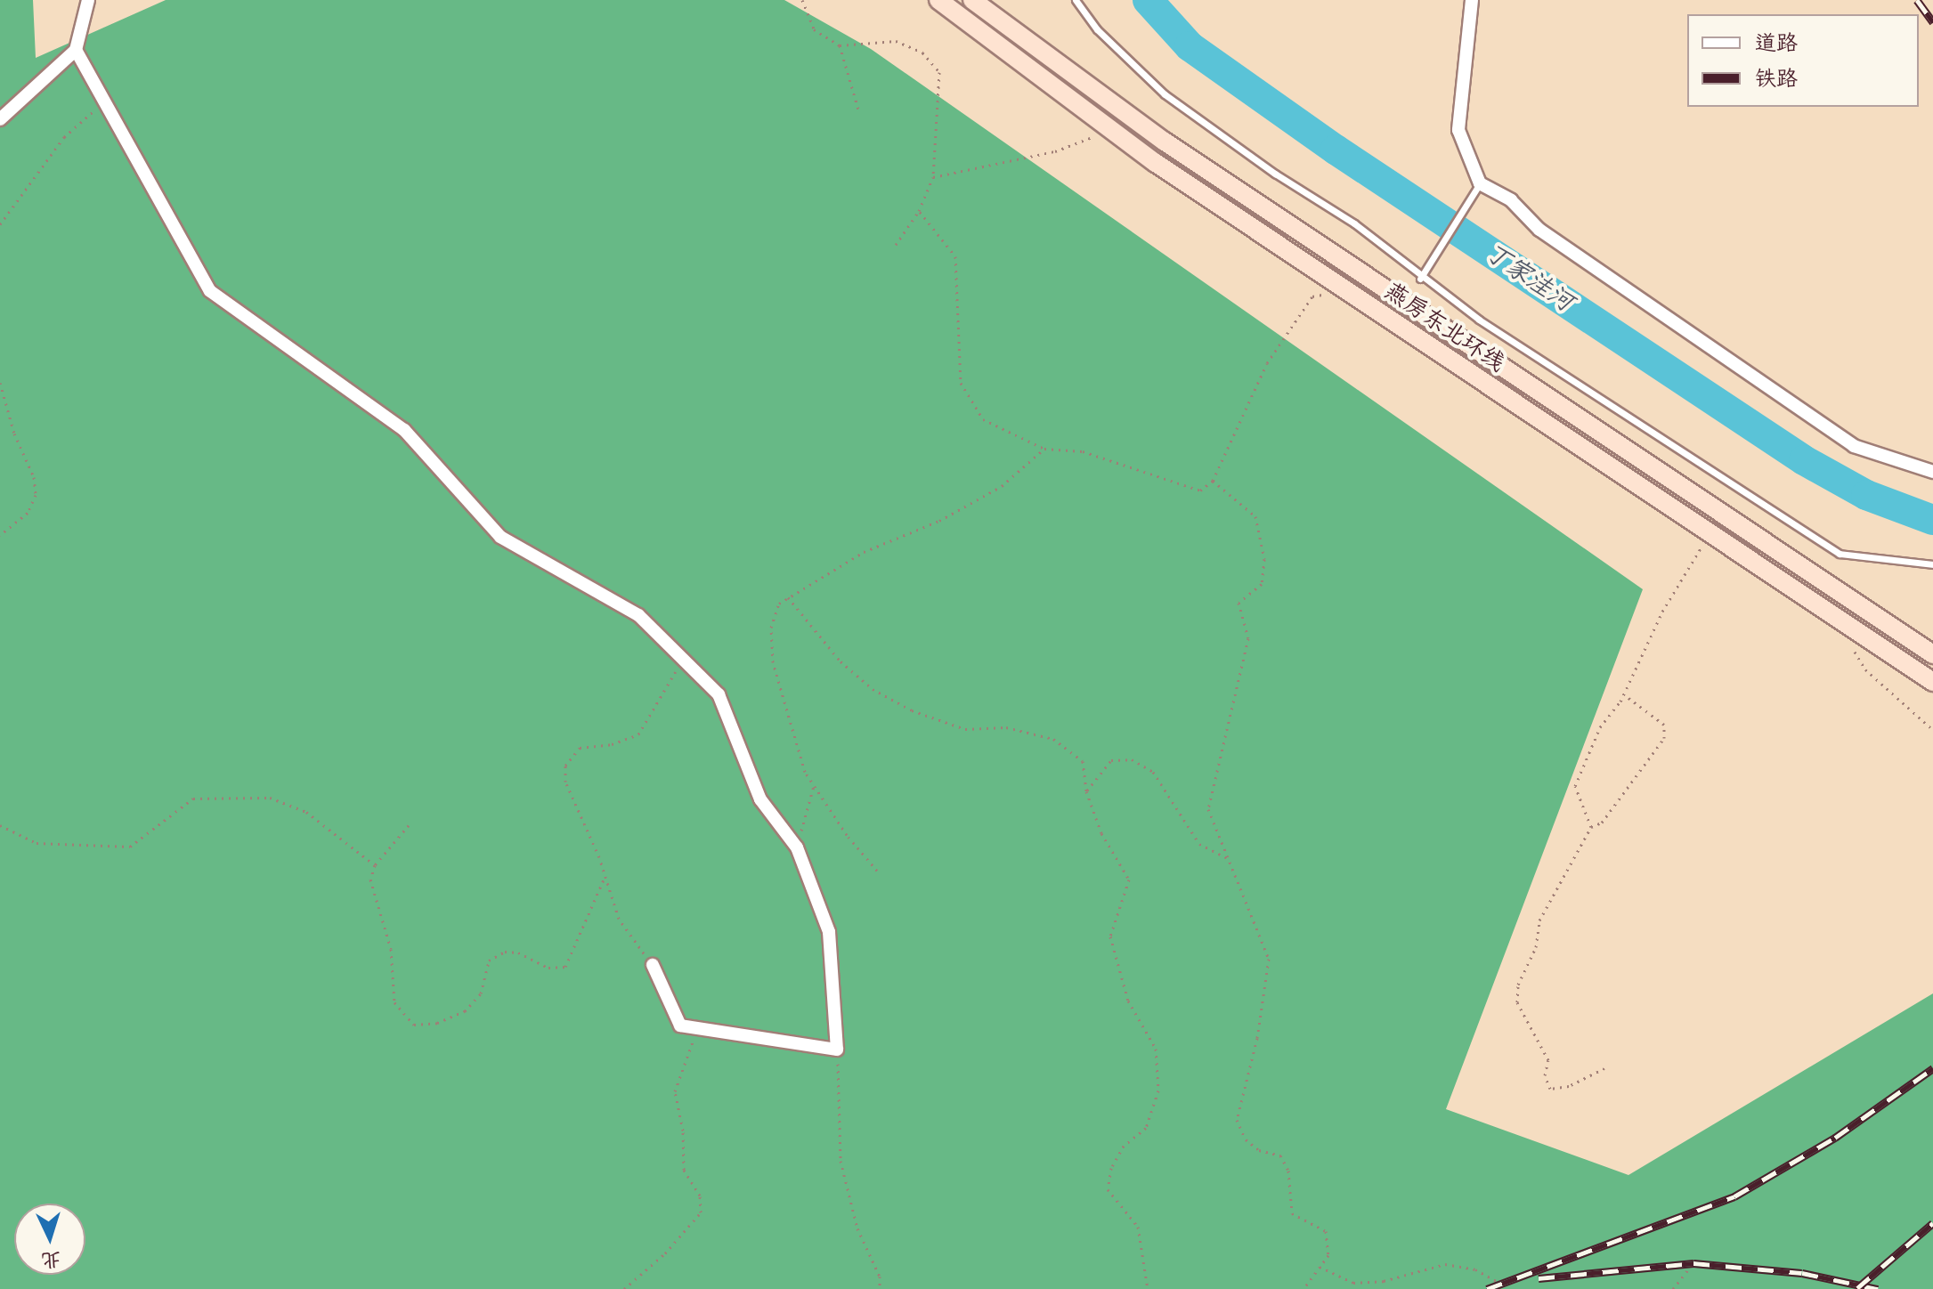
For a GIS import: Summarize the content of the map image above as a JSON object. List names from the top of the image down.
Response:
{
  "streets": {
    "main road": ["燕房东北环线"]
  },
  "water": ["丁家洼河"],
  "legend": ["道路", "铁路"],
  "north": "bottom"
}
